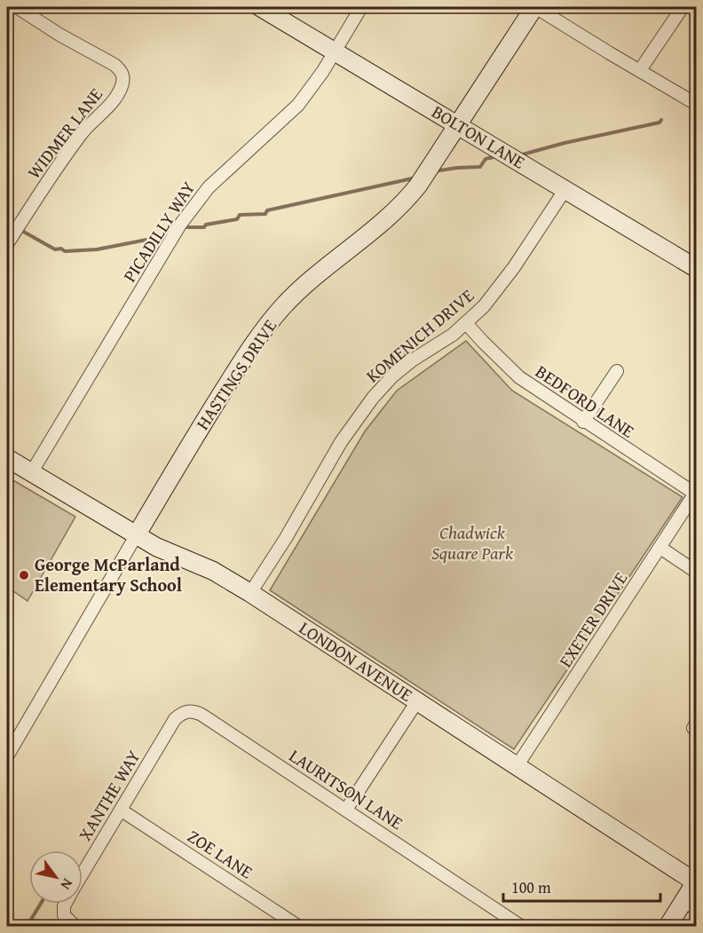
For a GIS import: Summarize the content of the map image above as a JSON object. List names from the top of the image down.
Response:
{
  "streets": {
    "street": [
      "WIDMER LANE",
      "BOLTON LANE",
      "PICADILLY WAY",
      "KOMENICH DRIVE",
      "HASTINGS DRIVE",
      "BEDFORD LANE",
      "EXETER DRIVE",
      "LONDON AVENUE",
      "LAURITSON LANE",
      "XANTHE WAY",
      "ZOE LANE"
    ]
  },
  "crossings": [
    ["BOLTON LANE", "PICADILLY WAY"],
    ["BOLTON LANE", "KOMENICH DRIVE"],
    ["BOLTON LANE", "HASTINGS DRIVE"],
    ["PICADILLY WAY", "LONDON AVENUE"],
    ["KOMENICH DRIVE", "BEDFORD LANE"],
    ["KOMENICH DRIVE", "LONDON AVENUE"],
    ["HASTINGS DRIVE", "LONDON AVENUE"],
    ["BEDFORD LANE", "EXETER DRIVE"],
    ["EXETER DRIVE", "LONDON AVENUE"],
    ["LAURITSON LANE", "XANTHE WAY"],
    ["XANTHE WAY", "ZOE LANE"]
  ],
  "parks": ["Chadwick Square Park"],
  "places": ["George McParland Elementary School"],
  "scale_bar": "100 m",
  "north": "bottom right"
}
